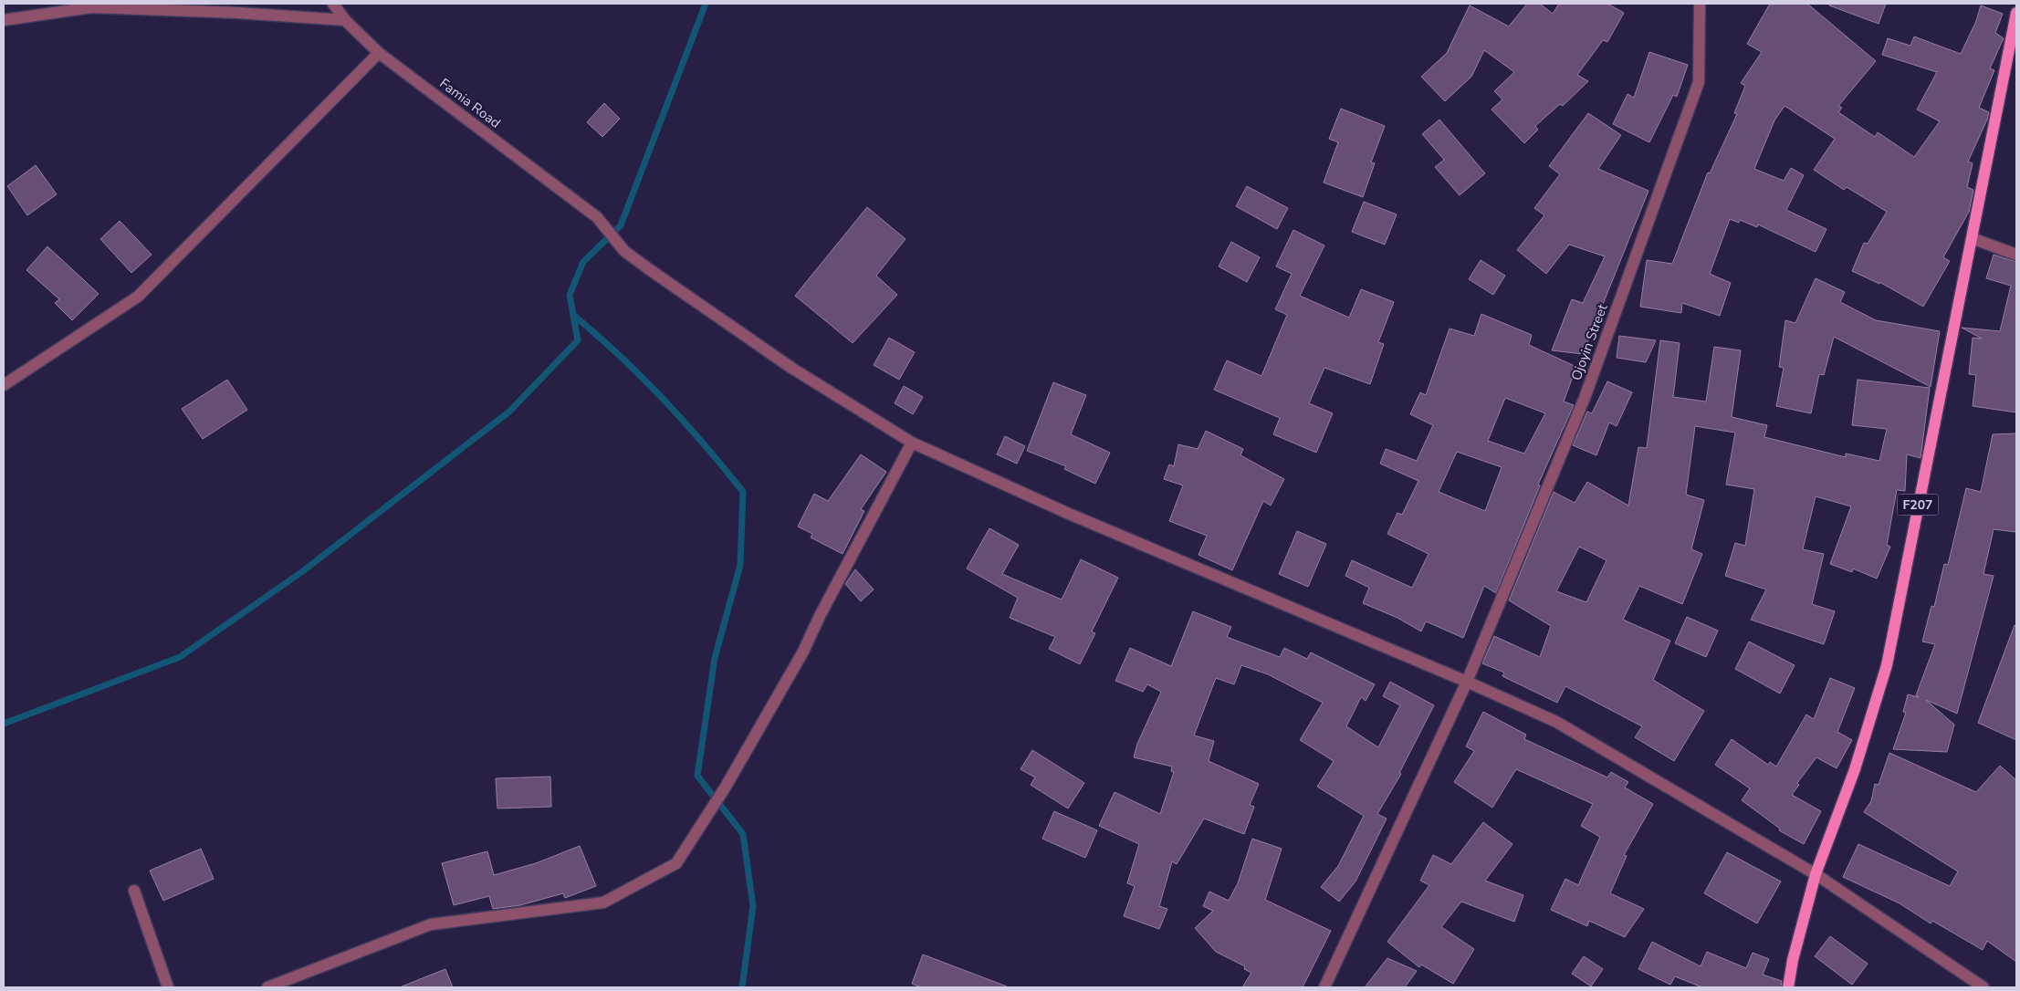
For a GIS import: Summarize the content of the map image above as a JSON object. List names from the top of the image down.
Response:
{
  "streets": {
    "main road": ["F207"],
    "street": ["Famia Road", "Ojoyin Street"]
  },
  "crossings": [
    ["Famia Road", "Ojoyin Street"],
    ["Famia Road", "F207"]
  ]
}
